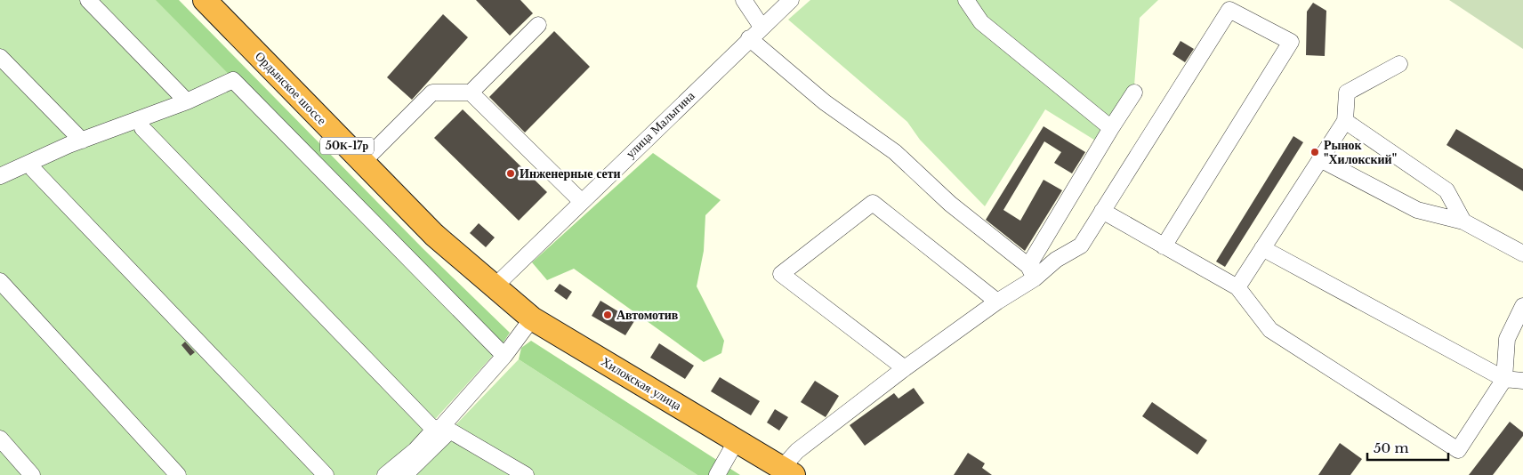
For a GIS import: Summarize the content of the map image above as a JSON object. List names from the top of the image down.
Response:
{
  "streets": {
    "highway": ["Ордынское шоссе", "50К-17р", "Хилокская улица"],
    "street": ["улица Малыгина"]
  },
  "crossings": [
    ["Ордынское шоссе", "улица Малыгина"],
    ["Ордынское шоссе", "Хилокская улица"],
    ["улица Малыгина", "Хилокская улица"]
  ],
  "places": ["Рынок \"Хилокский\"", "Инженерные сети", "Автомотив"],
  "scale_bar": "50 m"
}
